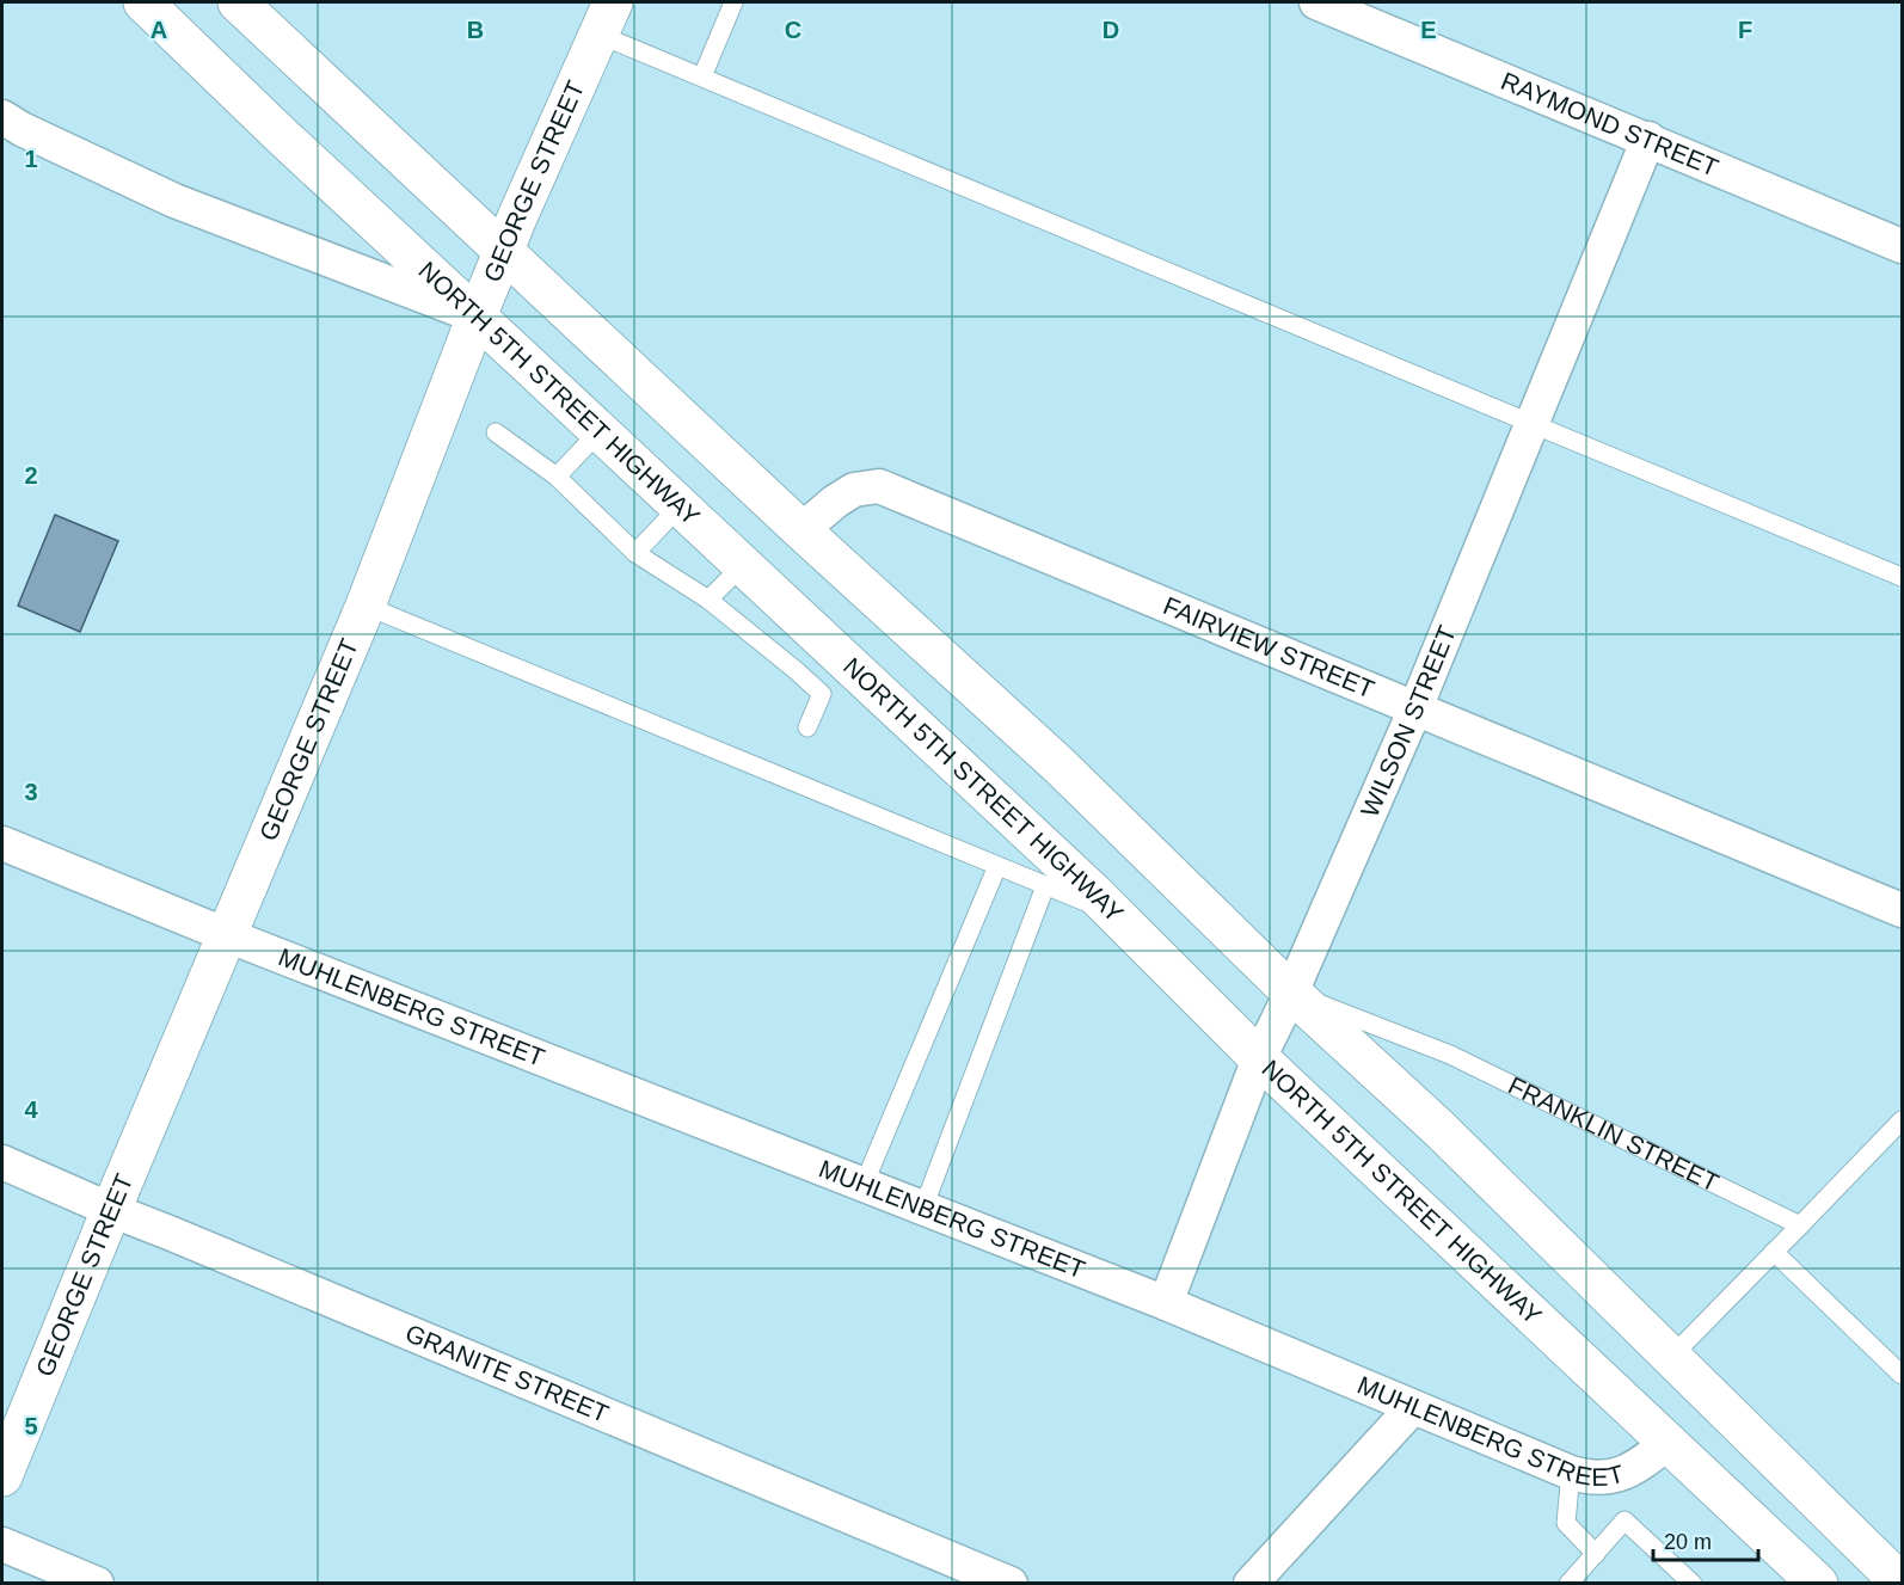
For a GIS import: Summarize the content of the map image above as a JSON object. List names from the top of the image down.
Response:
{
  "streets": {
    "main road": ["GEORGE STREET", "NORTH 5TH STREET HIGHWAY"],
    "street": [
      "RAYMOND STREET",
      "FAIRVIEW STREET",
      "WILSON STREET",
      "MUHLENBERG STREET",
      "GRANITE STREET"
    ],
    "lane": ["FRANKLIN STREET"]
  },
  "crossings": [
    ["RAYMOND STREET", "WILSON STREET"],
    ["GEORGE STREET", "NORTH 5TH STREET HIGHWAY"],
    ["GEORGE STREET", "MUHLENBERG STREET"],
    ["GEORGE STREET", "GRANITE STREET"],
    ["NORTH 5TH STREET HIGHWAY", "WILSON STREET"],
    ["NORTH 5TH STREET HIGHWAY", "MUHLENBERG STREET"],
    ["FAIRVIEW STREET", "WILSON STREET"],
    ["WILSON STREET", "MUHLENBERG STREET"],
    ["WILSON STREET", "FRANKLIN STREET"]
  ],
  "scale_bar": "20 m",
  "grid": {
    "columns": [
      "A",
      "B",
      "C",
      "D",
      "E",
      "F"
    ],
    "rows": [
      "1",
      "2",
      "3",
      "4",
      "5"
    ]
  }
}
